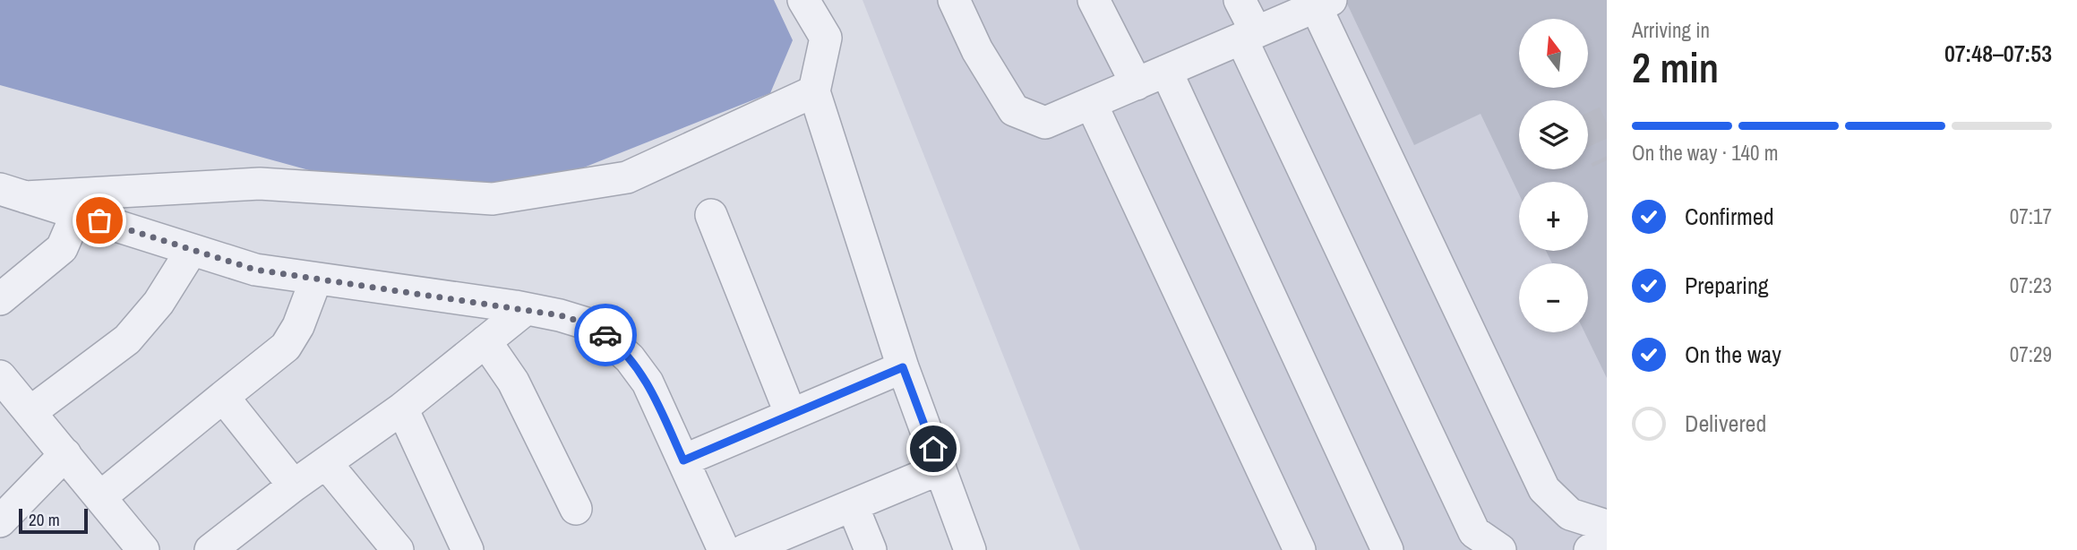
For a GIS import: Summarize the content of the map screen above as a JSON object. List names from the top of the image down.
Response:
{
  "scale_bar": "20 m",
  "north": "top",
  "page": {
    "heading": ["2 min", "Arriving in", "07:48–07:53"],
    "map_buttons": ["+", "−"],
    "bar": "On the way · 140 m",
    "list": [
      ["Confirmed", "07:17"],
      ["Preparing", "07:23"],
      ["On the way", "07:29"],
      "Delivered"
    ],
    "scale": "20 m"
  }
}
